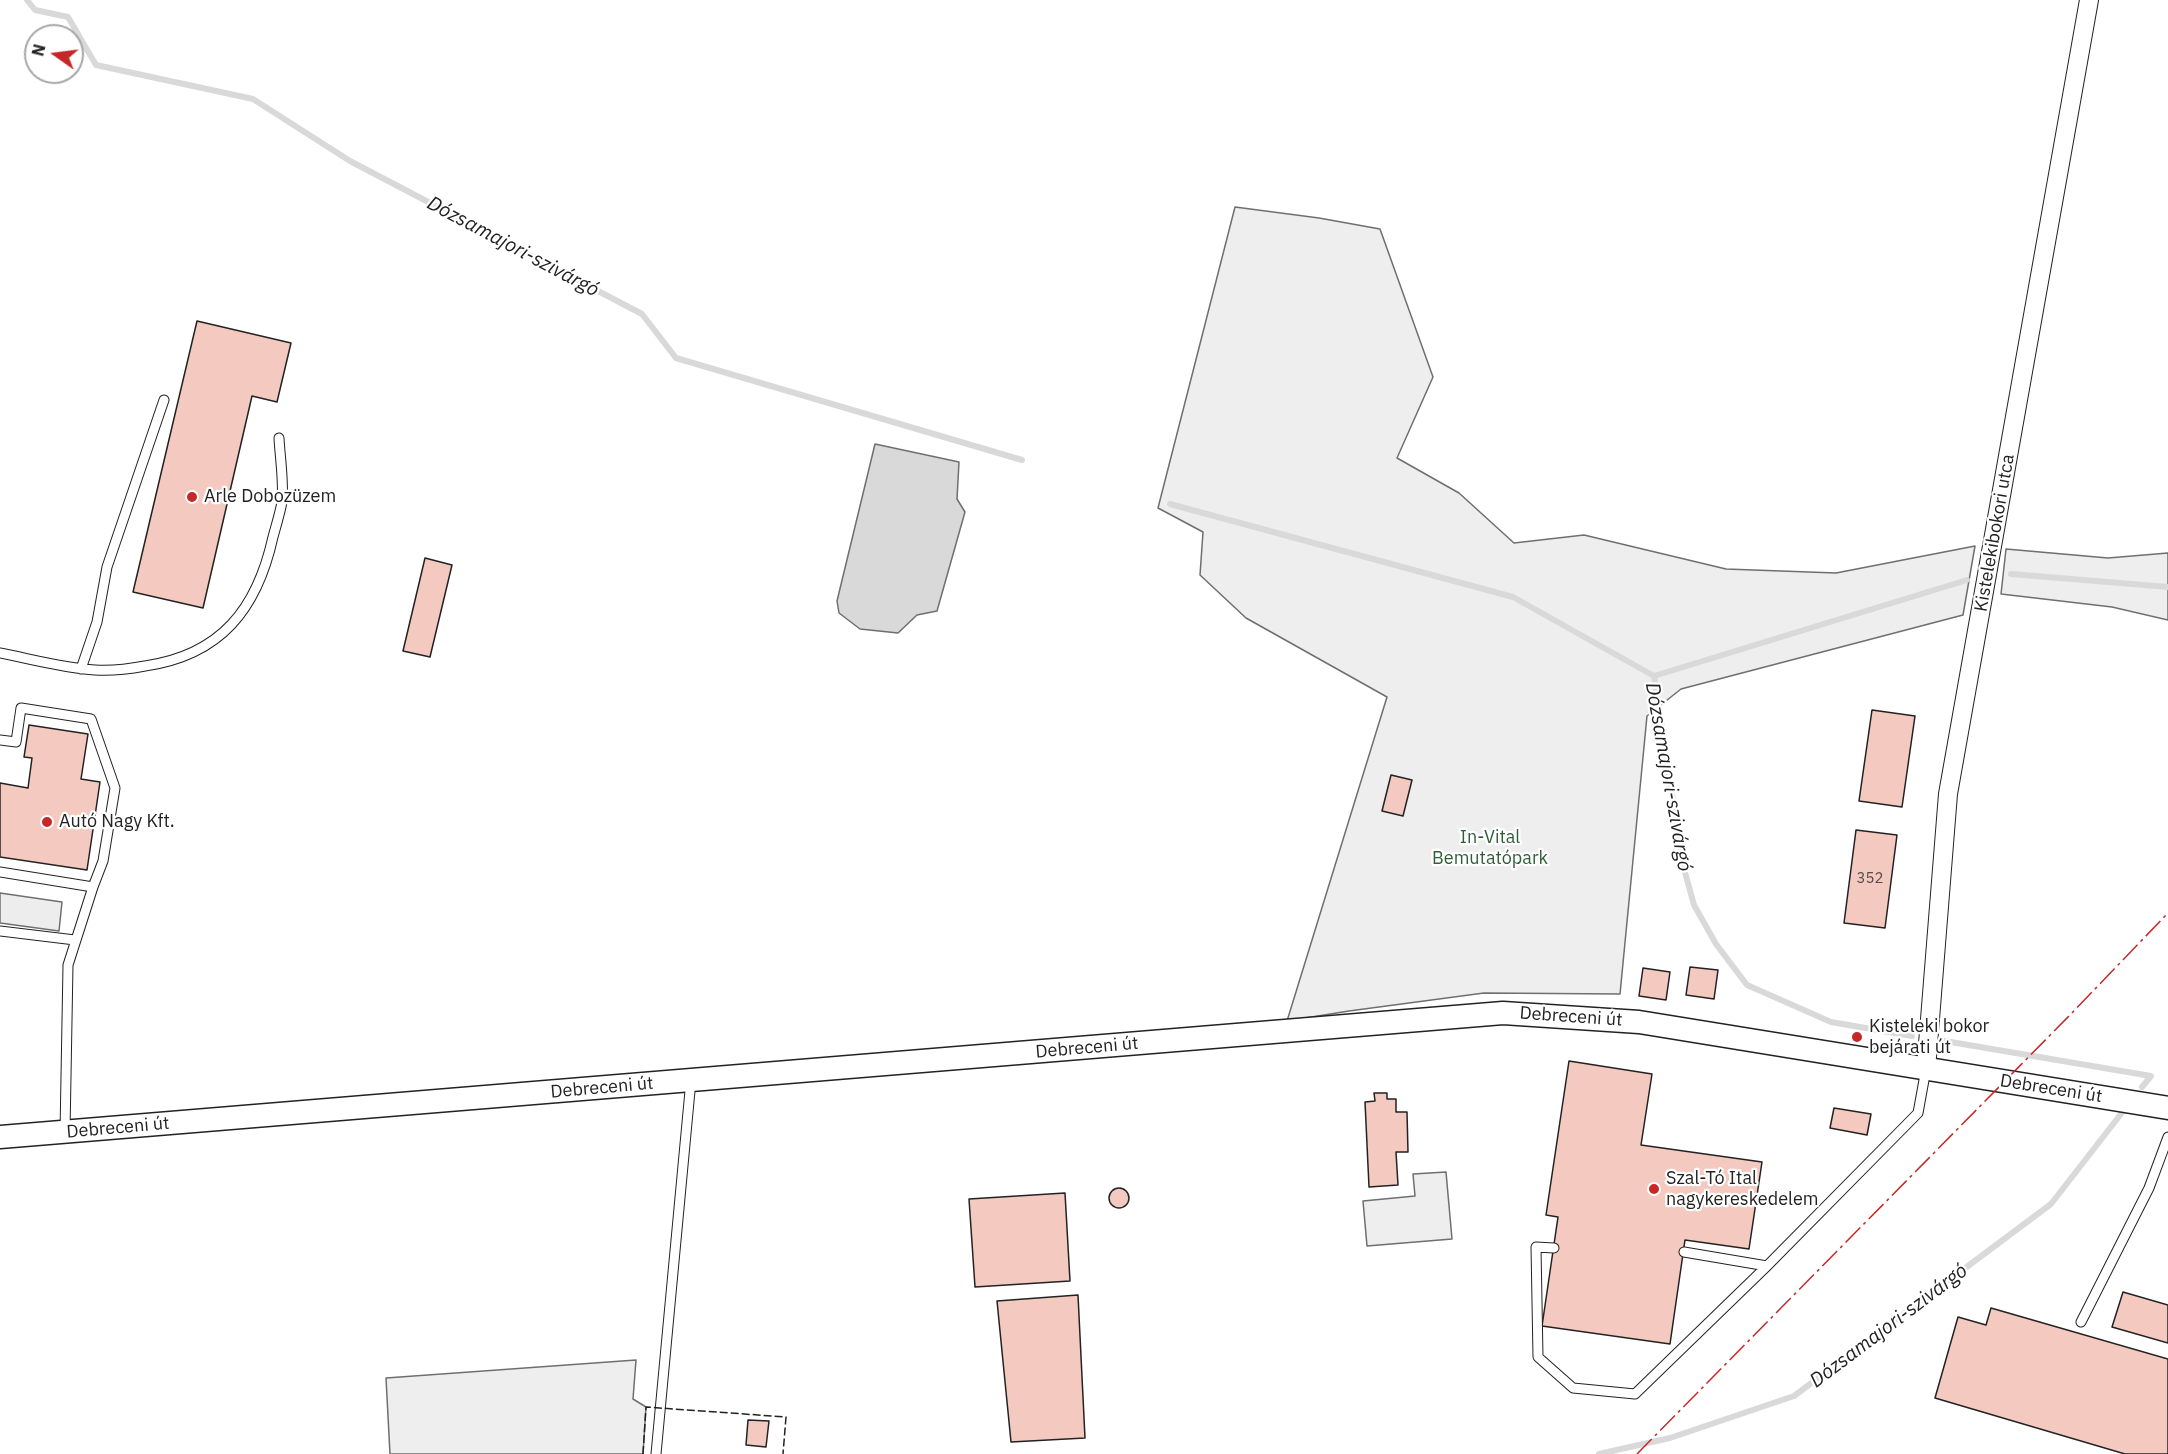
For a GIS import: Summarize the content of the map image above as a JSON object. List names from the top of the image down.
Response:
{
  "streets": {
    "street": ["Kistelekibokori utca", "Debreceni út"]
  },
  "crossings": [
    ["Kistelekibokori utca", "Debreceni út"]
  ],
  "water": ["Dózsamajori-szivárgó"],
  "parks": ["In-Vital Bemutatópark"],
  "places": [
    "Arle Dobozüzem",
    "Autó Nagy Kft.",
    "Kisteleki bokor bejárati út",
    "Szal-Tó Ital nagykereskedelem"
  ],
  "house_numbers": ["352"],
  "north": "left"
}
